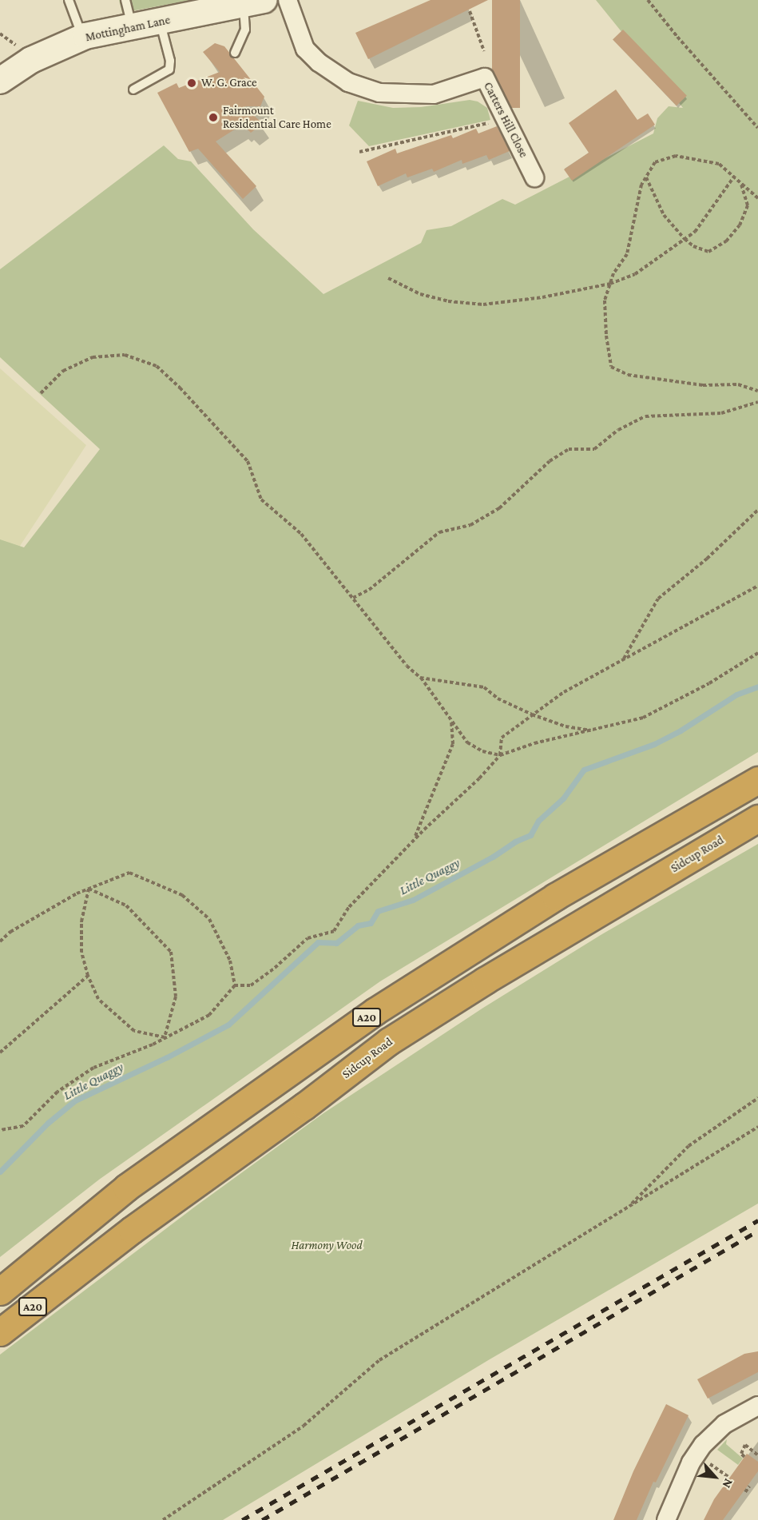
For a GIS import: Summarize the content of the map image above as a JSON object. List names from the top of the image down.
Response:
{
  "streets": {
    "highway": ["Sidcup Road", "A20"],
    "street": ["Mottingham Lane", "Carters Hill Close"]
  },
  "water": ["Little Quaggy"],
  "parks": ["Harmony Wood"],
  "places": ["W. G. Grace", "Fairmount Residential Care Home"],
  "north": "bottom right"
}
